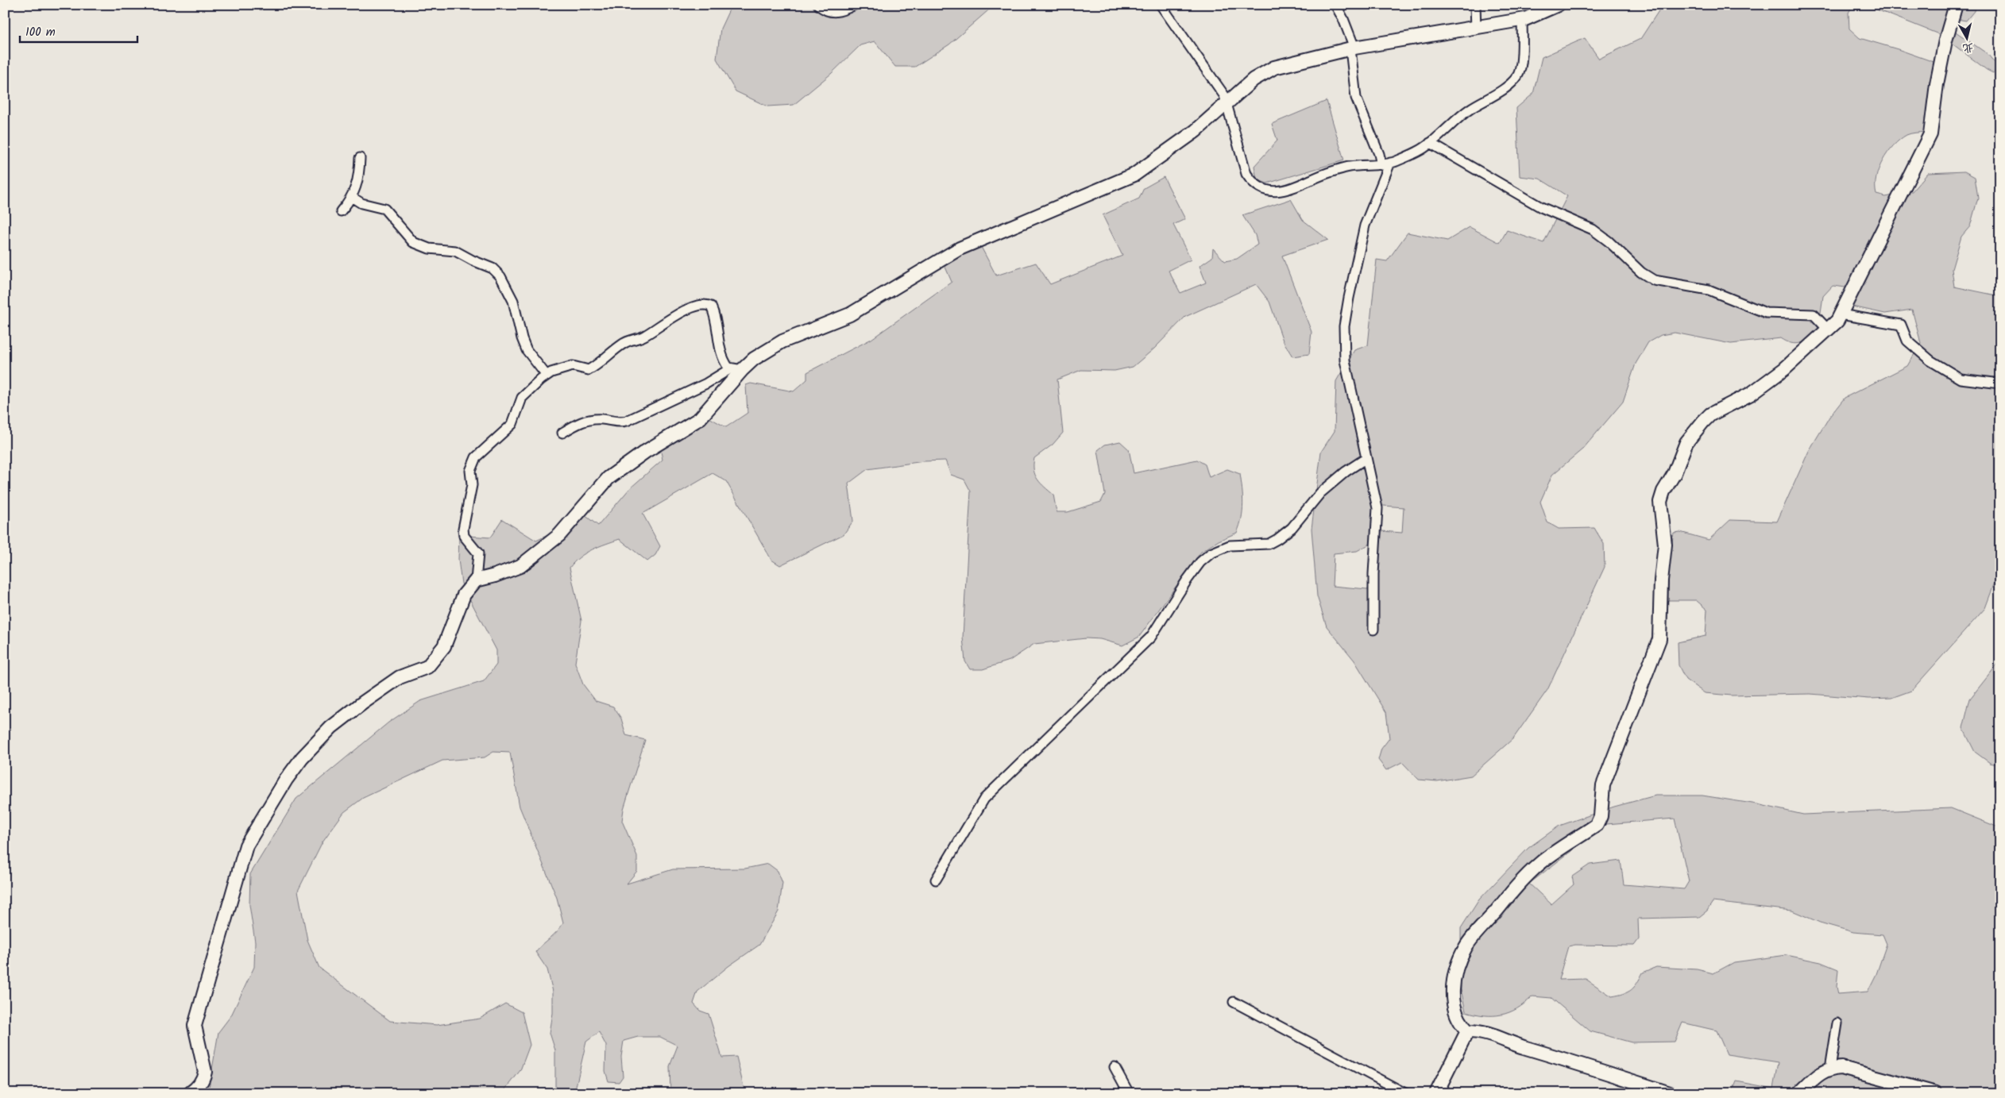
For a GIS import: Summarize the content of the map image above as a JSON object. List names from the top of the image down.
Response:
{
  "scale_bar": "100 m",
  "north": "bottom"
}
